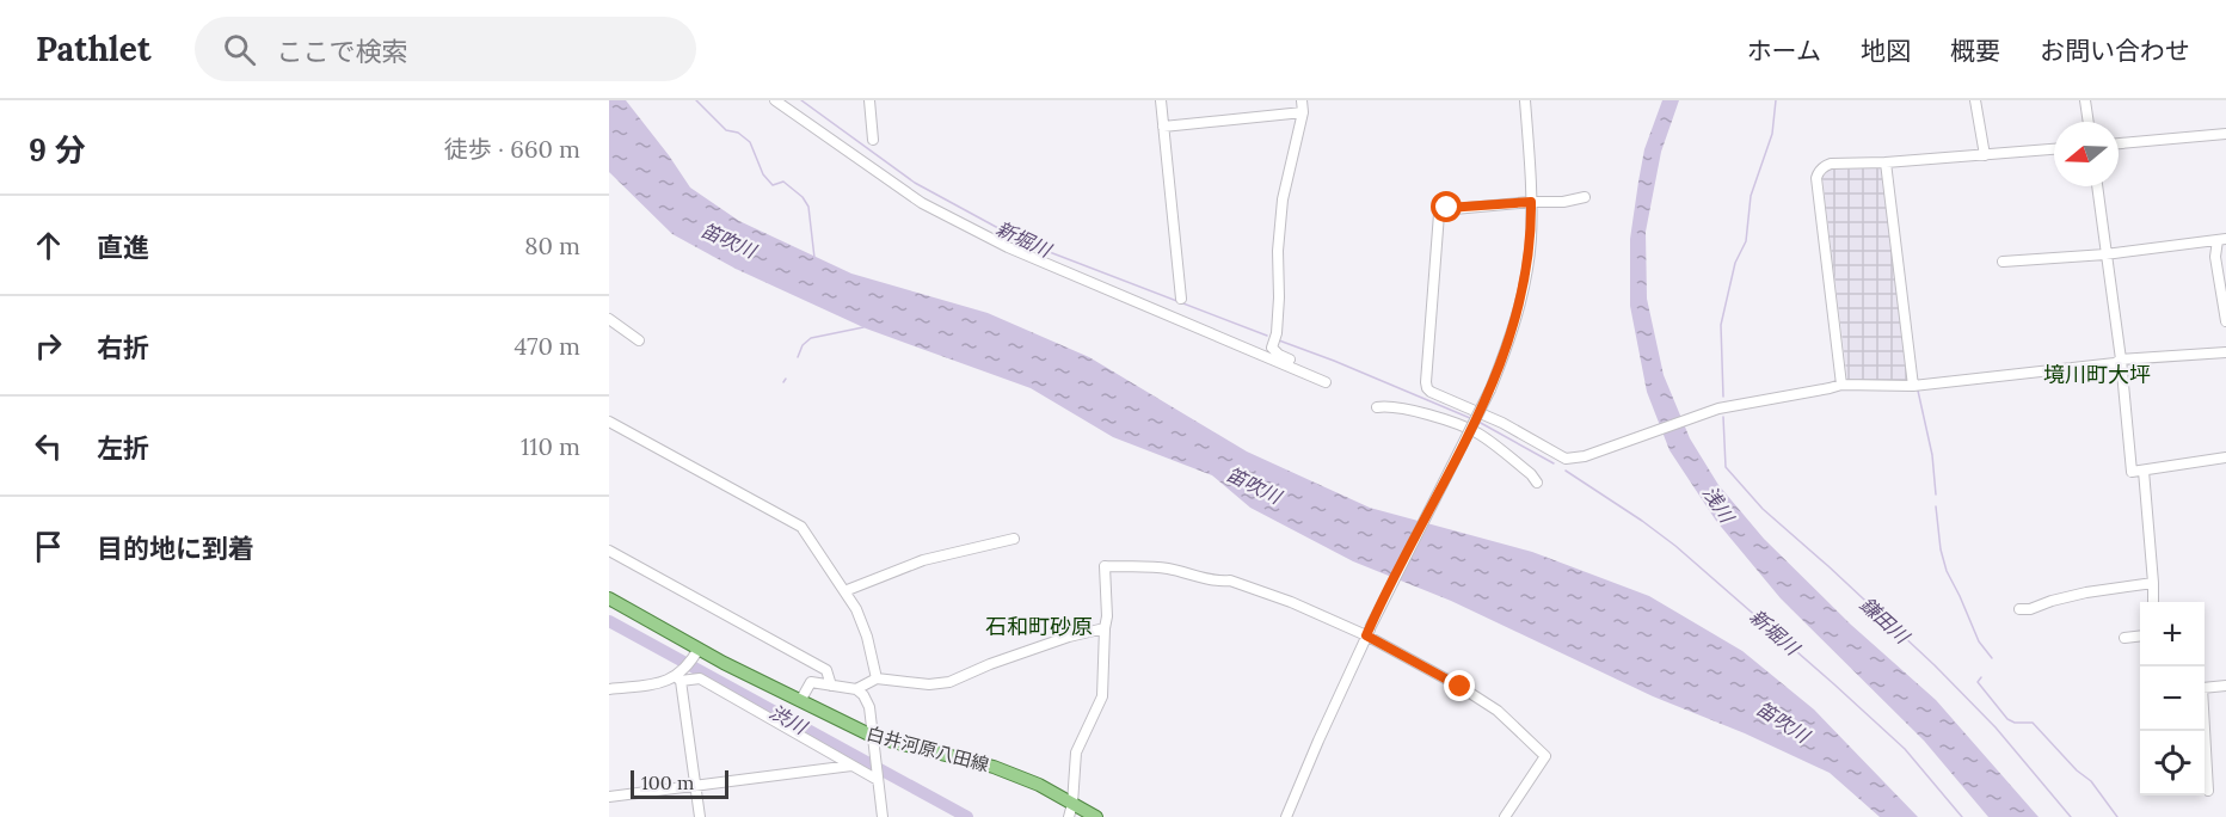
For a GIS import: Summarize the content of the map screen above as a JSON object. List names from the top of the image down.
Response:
{
  "streets": {
    "main road": ["白井河原八田線"]
  },
  "districts": ["境川町大坪", "石和町砂原"],
  "water": [
    "新堀川",
    "笛吹川",
    "浅川",
    "鎌田川",
    "渋川"
  ],
  "scale_bar": "100 m",
  "north": "left",
  "page": {
    "header": "Pathlet",
    "search": "ここで検索",
    "nav": [
      "ホーム",
      "地図",
      "概要",
      "お問い合わせ"
    ],
    "heading": ["9 分", "徒歩 · 660 m"],
    "list": [
      ["直進", "80 m"],
      ["右折", "470 m"],
      ["左折", "110 m"],
      "目的地に到着"
    ],
    "map_buttons": ["+", "−"],
    "scale": "100 m"
  }
}
